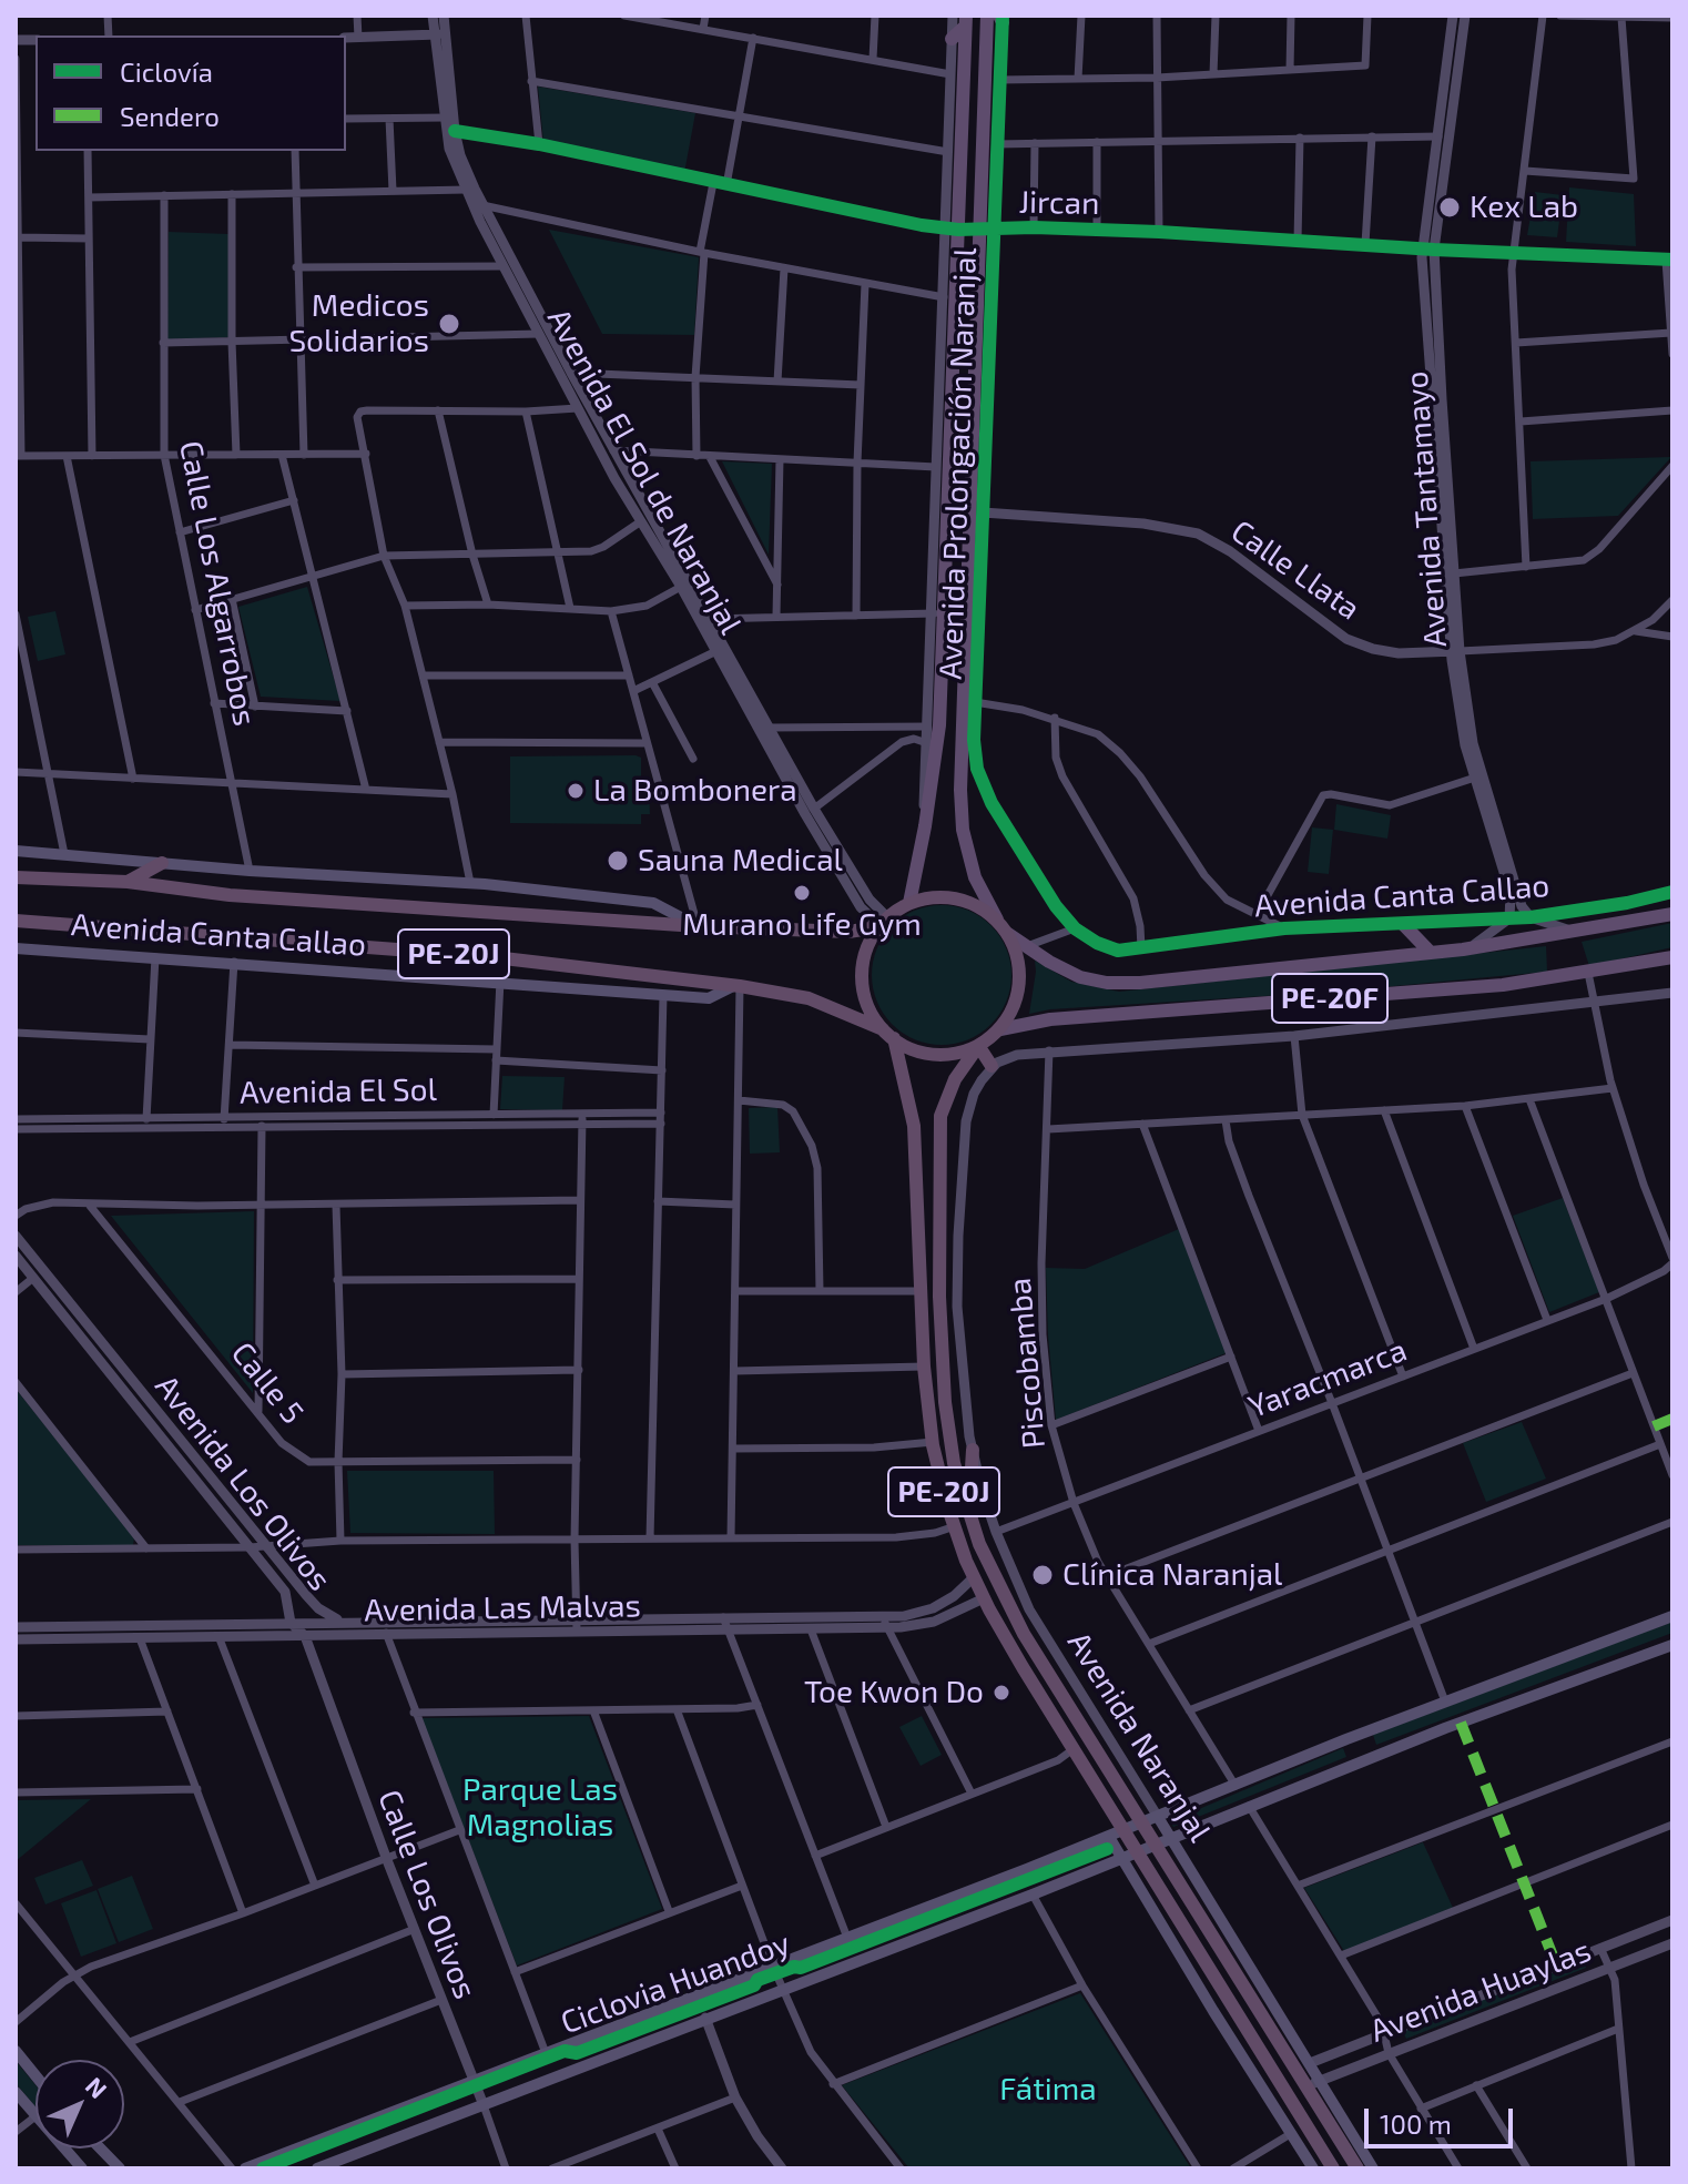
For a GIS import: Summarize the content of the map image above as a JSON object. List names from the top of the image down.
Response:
{
  "streets": {
    "highway": [
      "Avenida Canta Callao",
      "PE-20J",
      "PE-20F",
      "Avenida Naranjal"
    ],
    "main road": ["Avenida Prolongación Naranjal"],
    "street": [
      "Jircan",
      "Avenida El Sol de Naranjal",
      "Avenida Tantamayo",
      "Calle Llata",
      "Calle Los Algarrobos",
      "Avenida El Sol",
      "Piscobamba",
      "Yaracmarca",
      "Calle 5",
      "Avenida Los Olivos",
      "Avenida Las Malvas",
      "Calle Los Olivos",
      "Avenida Huaylas"
    ],
    "cycle path": ["Ciclovia Huandoy"]
  },
  "crossings": [
    ["Jircan", "Avenida Prolongación Naranjal"],
    ["Jircan", "Avenida El Sol de Naranjal"],
    ["Jircan", "Avenida Tantamayo"],
    ["Avenida Prolongación Naranjal", "Avenida El Sol de Naranjal"],
    ["Avenida Prolongación Naranjal", "Calle Llata"],
    ["Avenida Prolongación Naranjal", "Avenida Canta Callao"],
    ["Avenida Prolongación Naranjal", "PE-20F"],
    ["Avenida Prolongación Naranjal", "Avenida Naranjal"],
    ["Avenida El Sol de Naranjal", "Avenida Canta Callao"],
    ["Avenida El Sol de Naranjal", "PE-20F"],
    ["Avenida El Sol de Naranjal", "Avenida Naranjal"],
    ["Avenida Tantamayo", "Calle Llata"],
    ["Avenida Tantamayo", "Avenida Canta Callao"],
    ["Calle Los Algarrobos", "Avenida Canta Callao"],
    ["Avenida Canta Callao", "PE-20F"],
    ["Avenida Canta Callao", "Avenida Naranjal"],
    ["PE-20F", "Avenida Naranjal"],
    ["Piscobamba", "Yaracmarca"],
    ["Yaracmarca", "Avenida Naranjal"],
    ["Avenida Los Olivos", "Avenida Las Malvas"],
    ["Avenida Los Olivos", "Calle Los Olivos"],
    ["Avenida Las Malvas", "Avenida Naranjal"],
    ["Avenida Las Malvas", "Calle Los Olivos"],
    ["Avenida Naranjal", "Avenida Huaylas"]
  ],
  "parks": ["Parque Las Magnolias", "Fátima"],
  "places": [
    "Kex Lab",
    "Medicos Solidarios",
    "La Bombonera",
    "Sauna Medical",
    "Murano Life Gym",
    "Clínica Naranjal",
    "Toe Kwon Do"
  ],
  "legend": ["Ciclovía", "Sendero"],
  "scale_bar": "100 m",
  "north": "top right"
}
